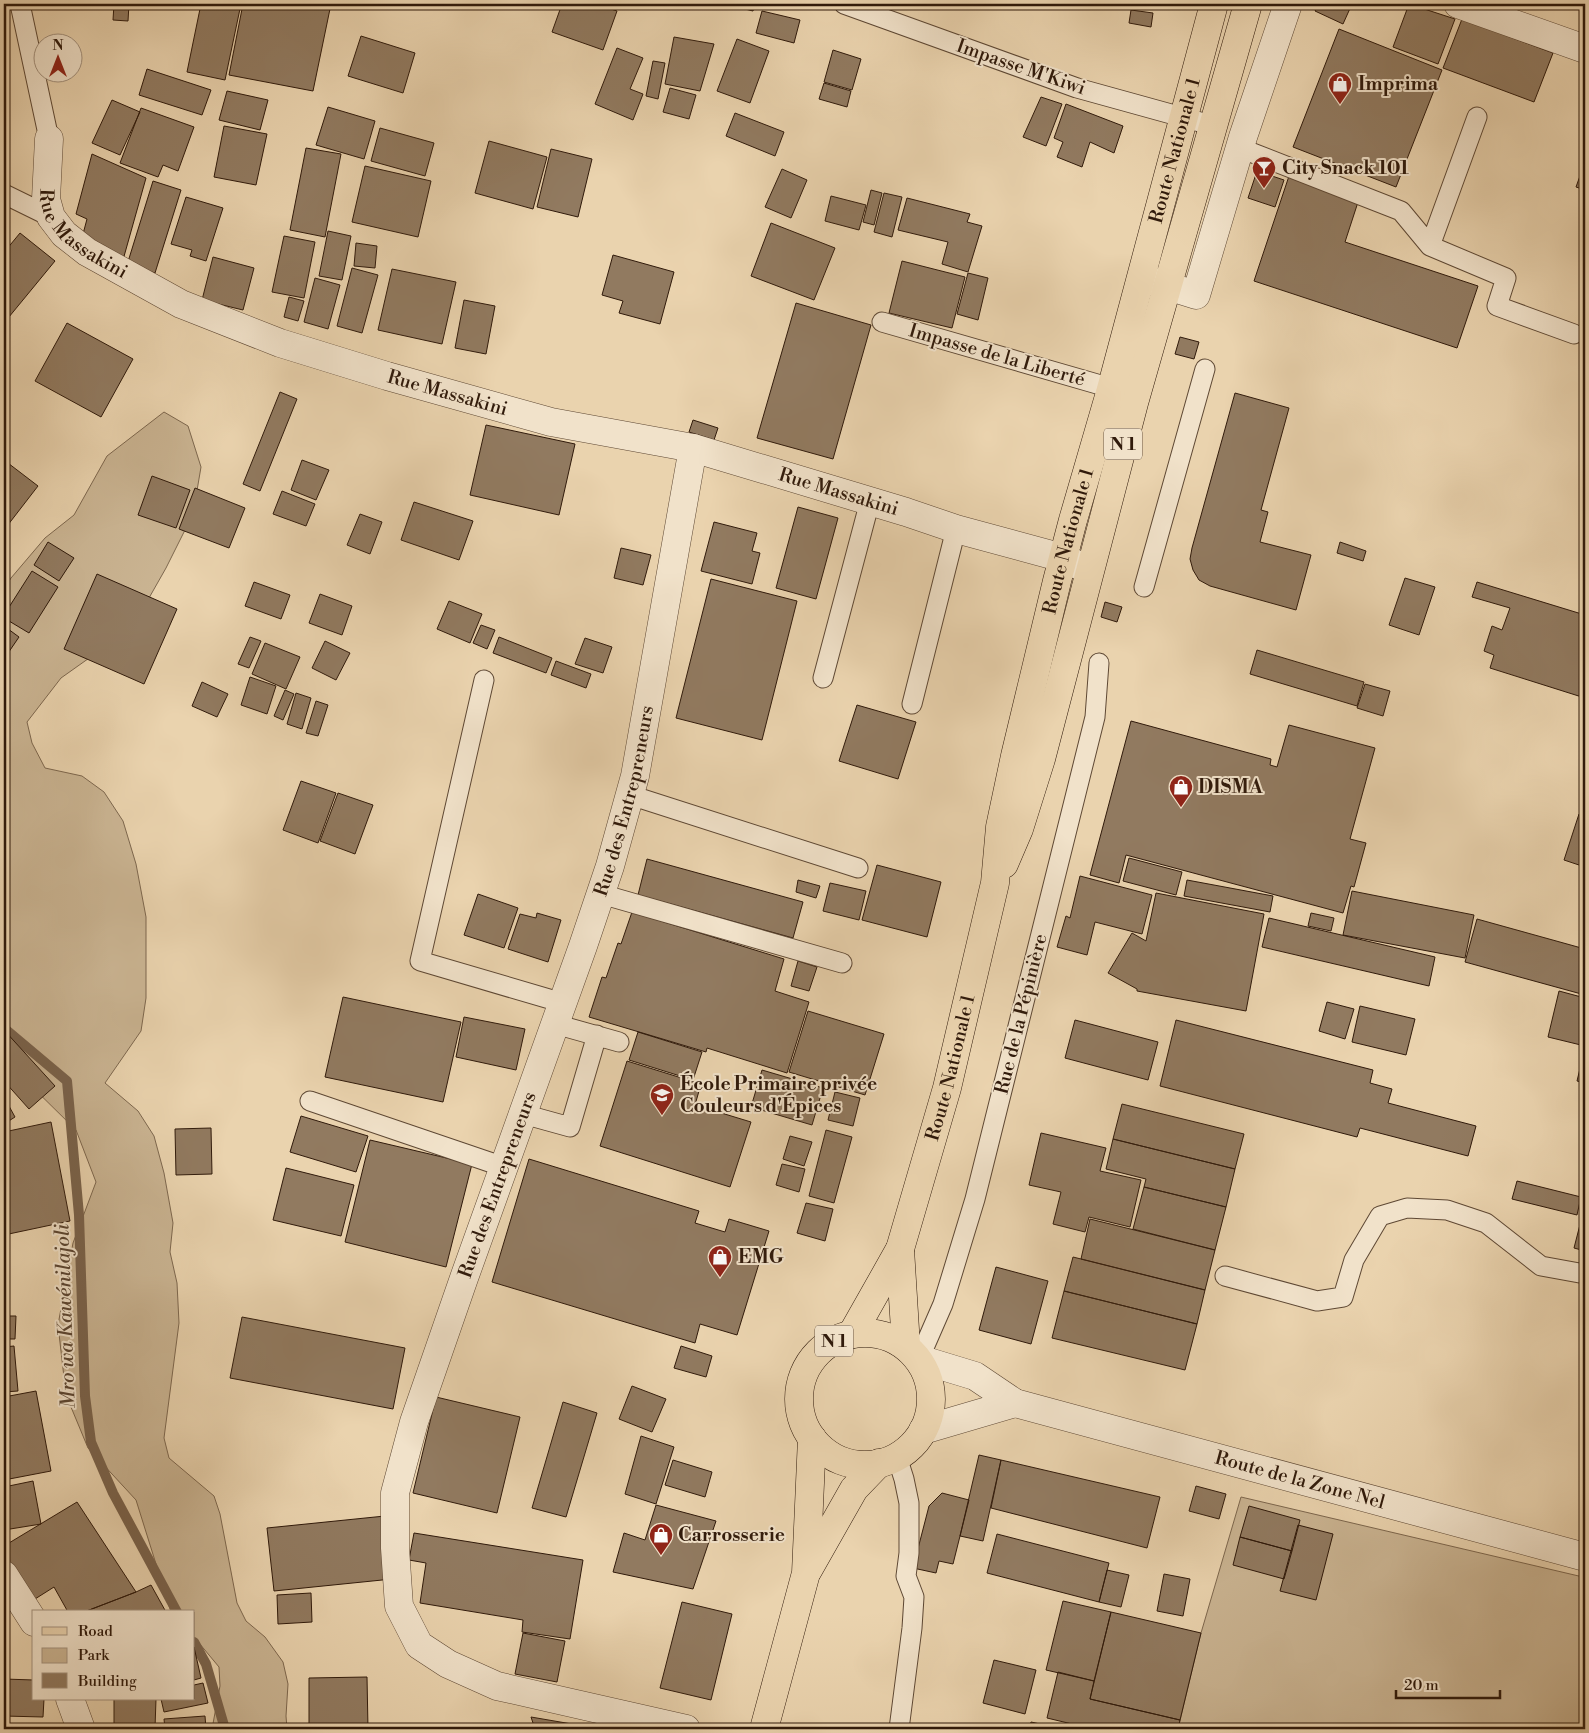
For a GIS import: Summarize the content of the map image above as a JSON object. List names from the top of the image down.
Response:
{
  "streets": {
    "main road": ["Route Nationale 1", "N 1"],
    "street": ["Rue Massakini", "Rue des Entrepreneurs", "Route de la Zone Nel"],
    "lane": ["Impasse M'Kiwi", "Impasse de la Liberté", "Rue de la Pépinière"]
  },
  "crossings": [
    ["Impasse M'Kiwi", "Route Nationale 1"],
    ["Route Nationale 1", "Rue Massakini"],
    ["Route Nationale 1", "Impasse de la Liberté"],
    ["Route Nationale 1", "Rue de la Pépinière"],
    ["Route Nationale 1", "Route de la Zone Nel"],
    ["Rue Massakini", "Rue des Entrepreneurs"],
    ["Rue de la Pépinière", "Route de la Zone Nel"]
  ],
  "water": ["Mro wa Kawénilajoli"],
  "places": {
    "shop": [
      "Imprima",
      "DISMA",
      "EMG",
      "Carrosserie"
    ],
    "bar": ["City Snack 101"],
    "school or university": ["École Primaire privée Couleurs d'Épices"]
  },
  "legend": ["Road", "Park", "Building"],
  "scale_bar": "20 m",
  "north": "top"
}
